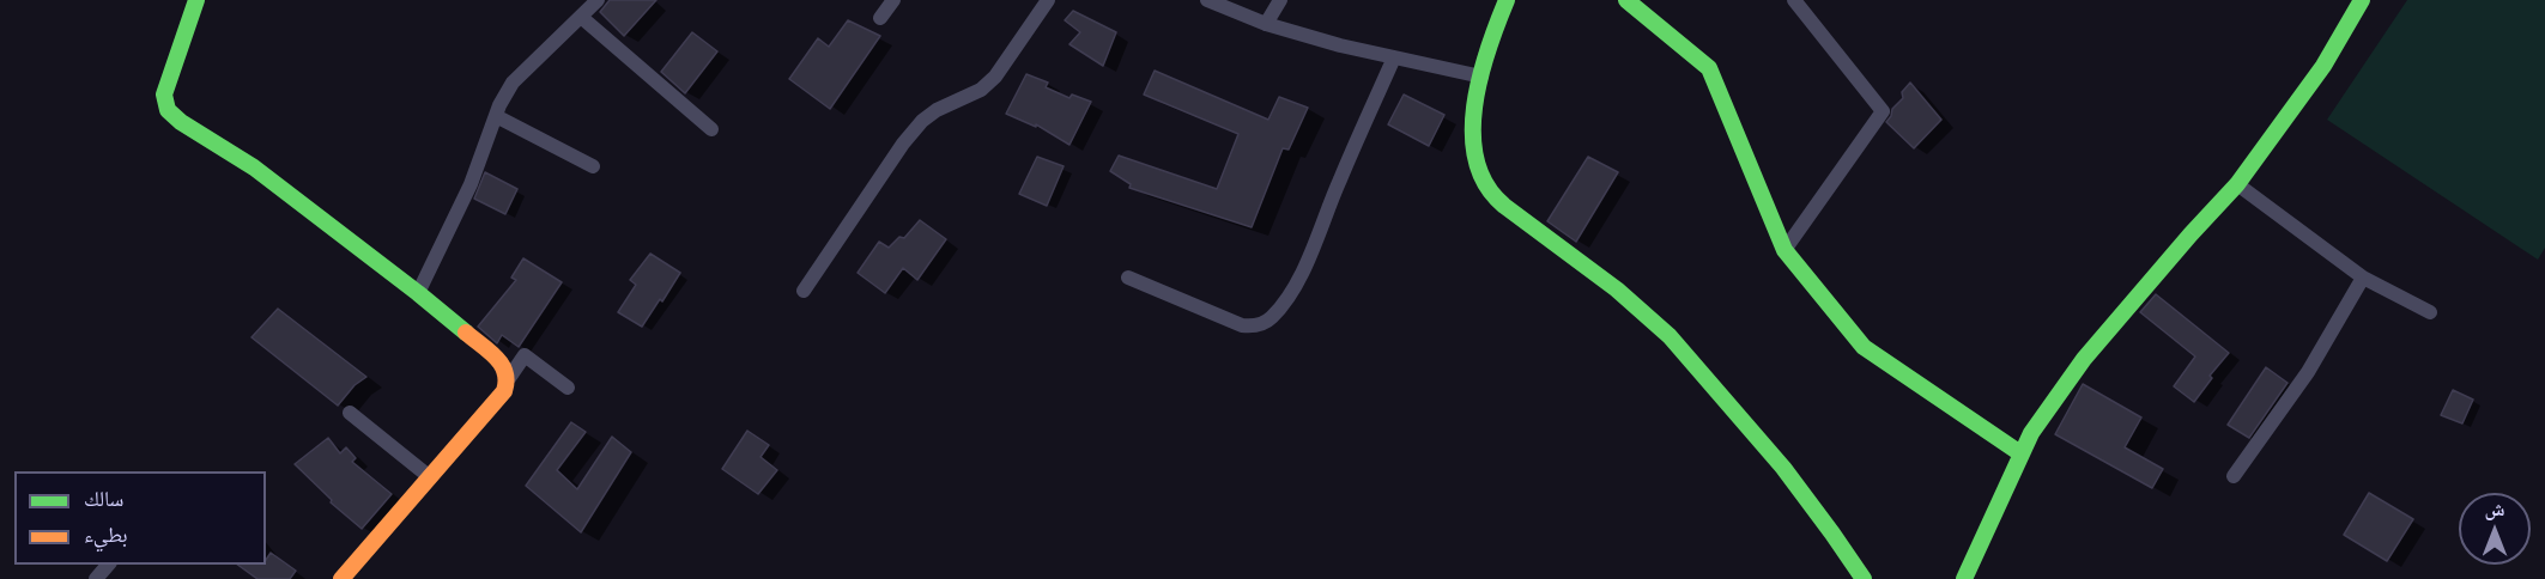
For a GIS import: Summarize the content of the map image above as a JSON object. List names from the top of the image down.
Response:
{
  "legend": ["سالك", "بطيء"],
  "north": "top"
}
